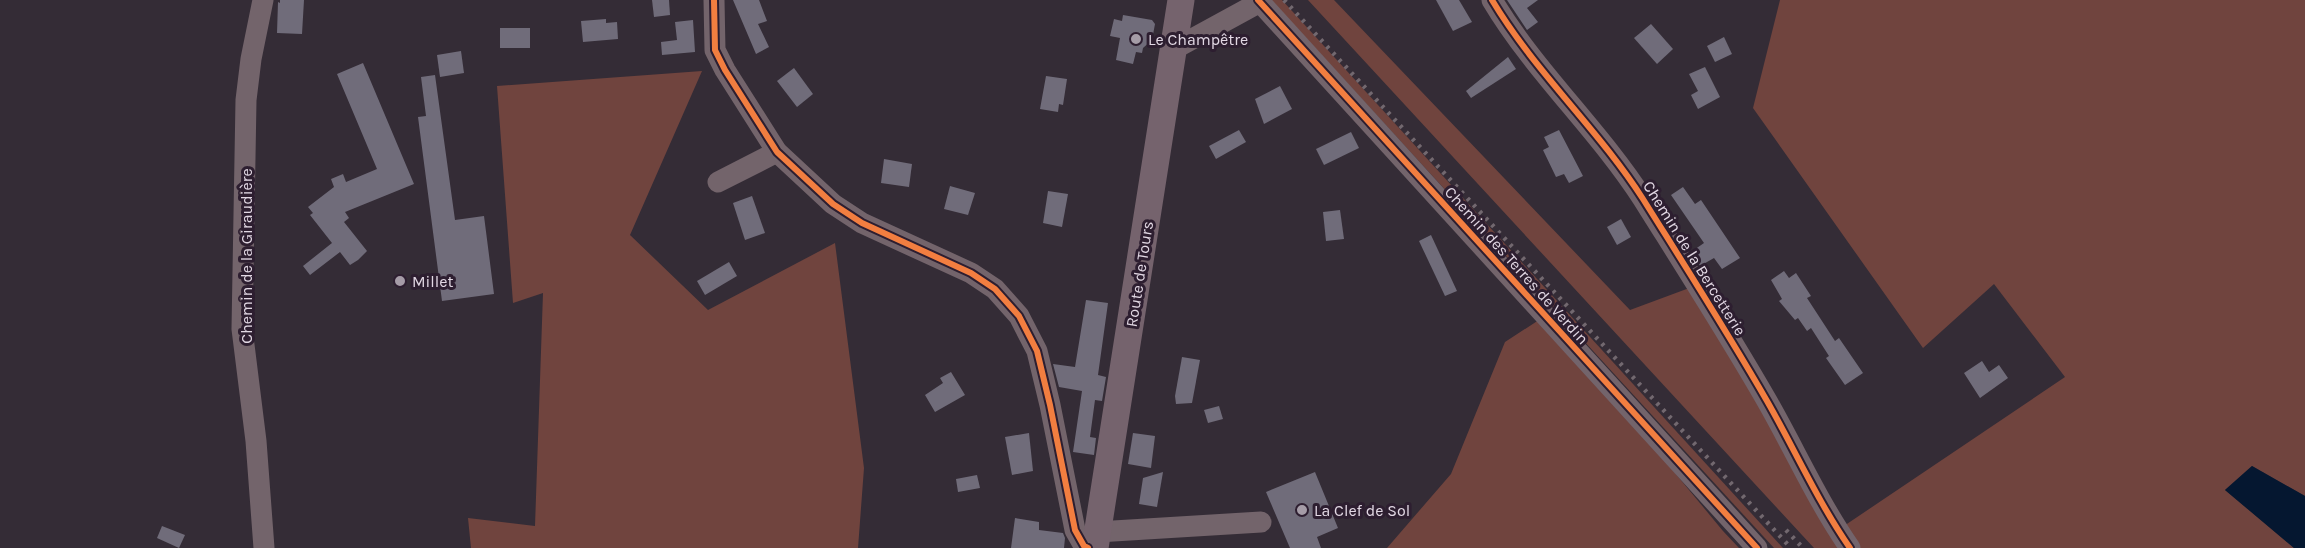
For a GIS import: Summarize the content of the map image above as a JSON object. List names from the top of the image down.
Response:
{
  "streets": {
    "main road": ["Route de Tours"],
    "street": ["Chemin de la Giraudière", "Chemin de la Bercetterie", "Chemin des Terres de Verdin"]
  },
  "places": ["Le Champêtre", "Millet", "La Clef de Sol"]
}
